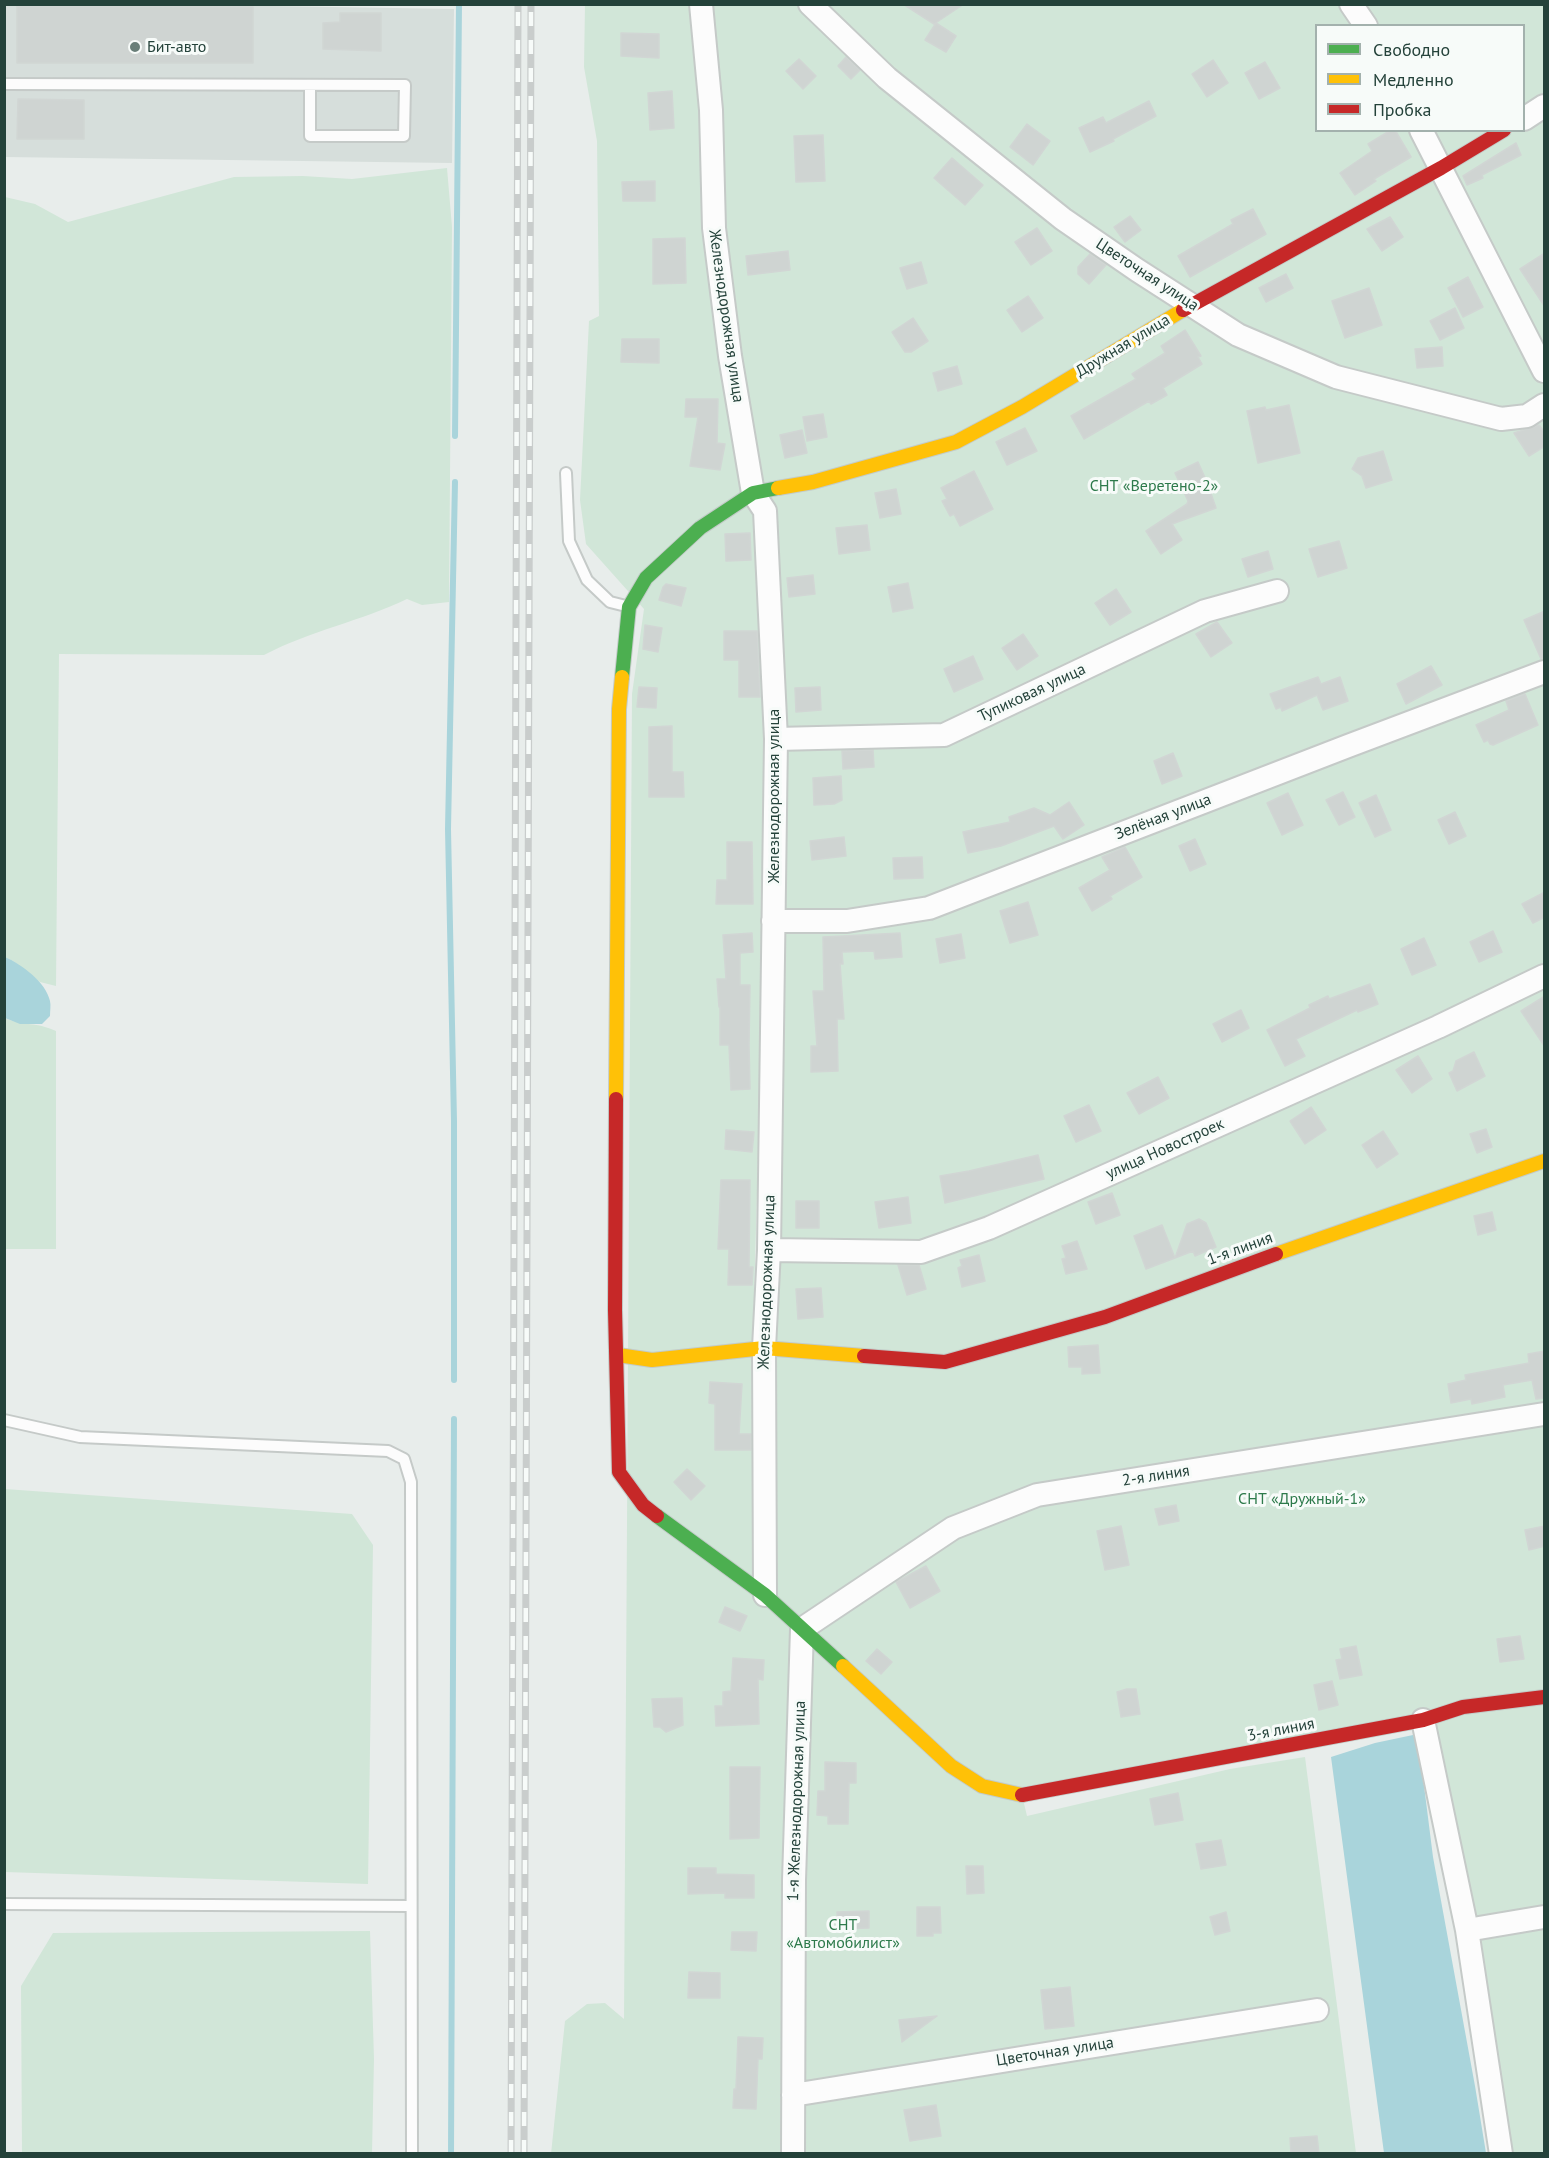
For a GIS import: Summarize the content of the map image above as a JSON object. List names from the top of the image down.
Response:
{
  "streets": {
    "street": [
      "Цветочная улица",
      "Железнодорожная улица",
      "Дружная улица",
      "Тупиковая улица",
      "Зелёная улица",
      "улица Новостроек",
      "1-я линия",
      "2-я линия",
      "3-я линия",
      "1-я Железнодорожная улица"
    ]
  },
  "crossings": [
    ["Цветочная улица", "Дружная улица"],
    ["Цветочная улица", "1-я Железнодорожная улица"],
    ["Железнодорожная улица", "Дружная улица"],
    ["Железнодорожная улица", "Тупиковая улица"],
    ["Железнодорожная улица", "Зелёная улица"],
    ["Железнодорожная улица", "улица Новостроек"],
    ["Железнодорожная улица", "1-я линия"],
    ["2-я линия", "3-я линия"],
    ["2-я линия", "1-я Железнодорожная улица"],
    ["3-я линия", "1-я Железнодорожная улица"]
  ],
  "parks": ["СНТ «Веретено-2»", "СНТ «Дружный-1»", "СНТ «Автомобилист»"],
  "places": ["Бит-авто"],
  "legend": ["Свободно", "Медленно", "Пробка"]
}
